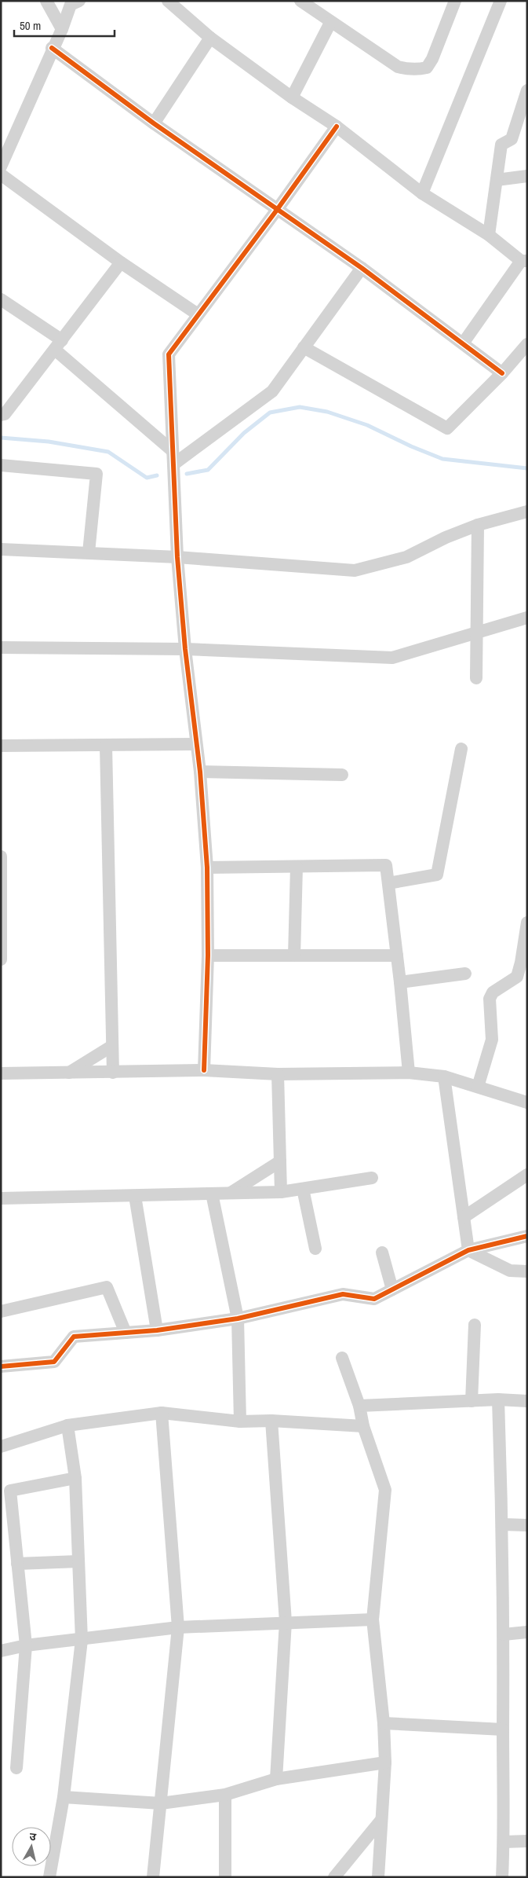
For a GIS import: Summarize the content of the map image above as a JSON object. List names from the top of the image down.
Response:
{
  "scale_bar": "50 m",
  "north": "top"
}
